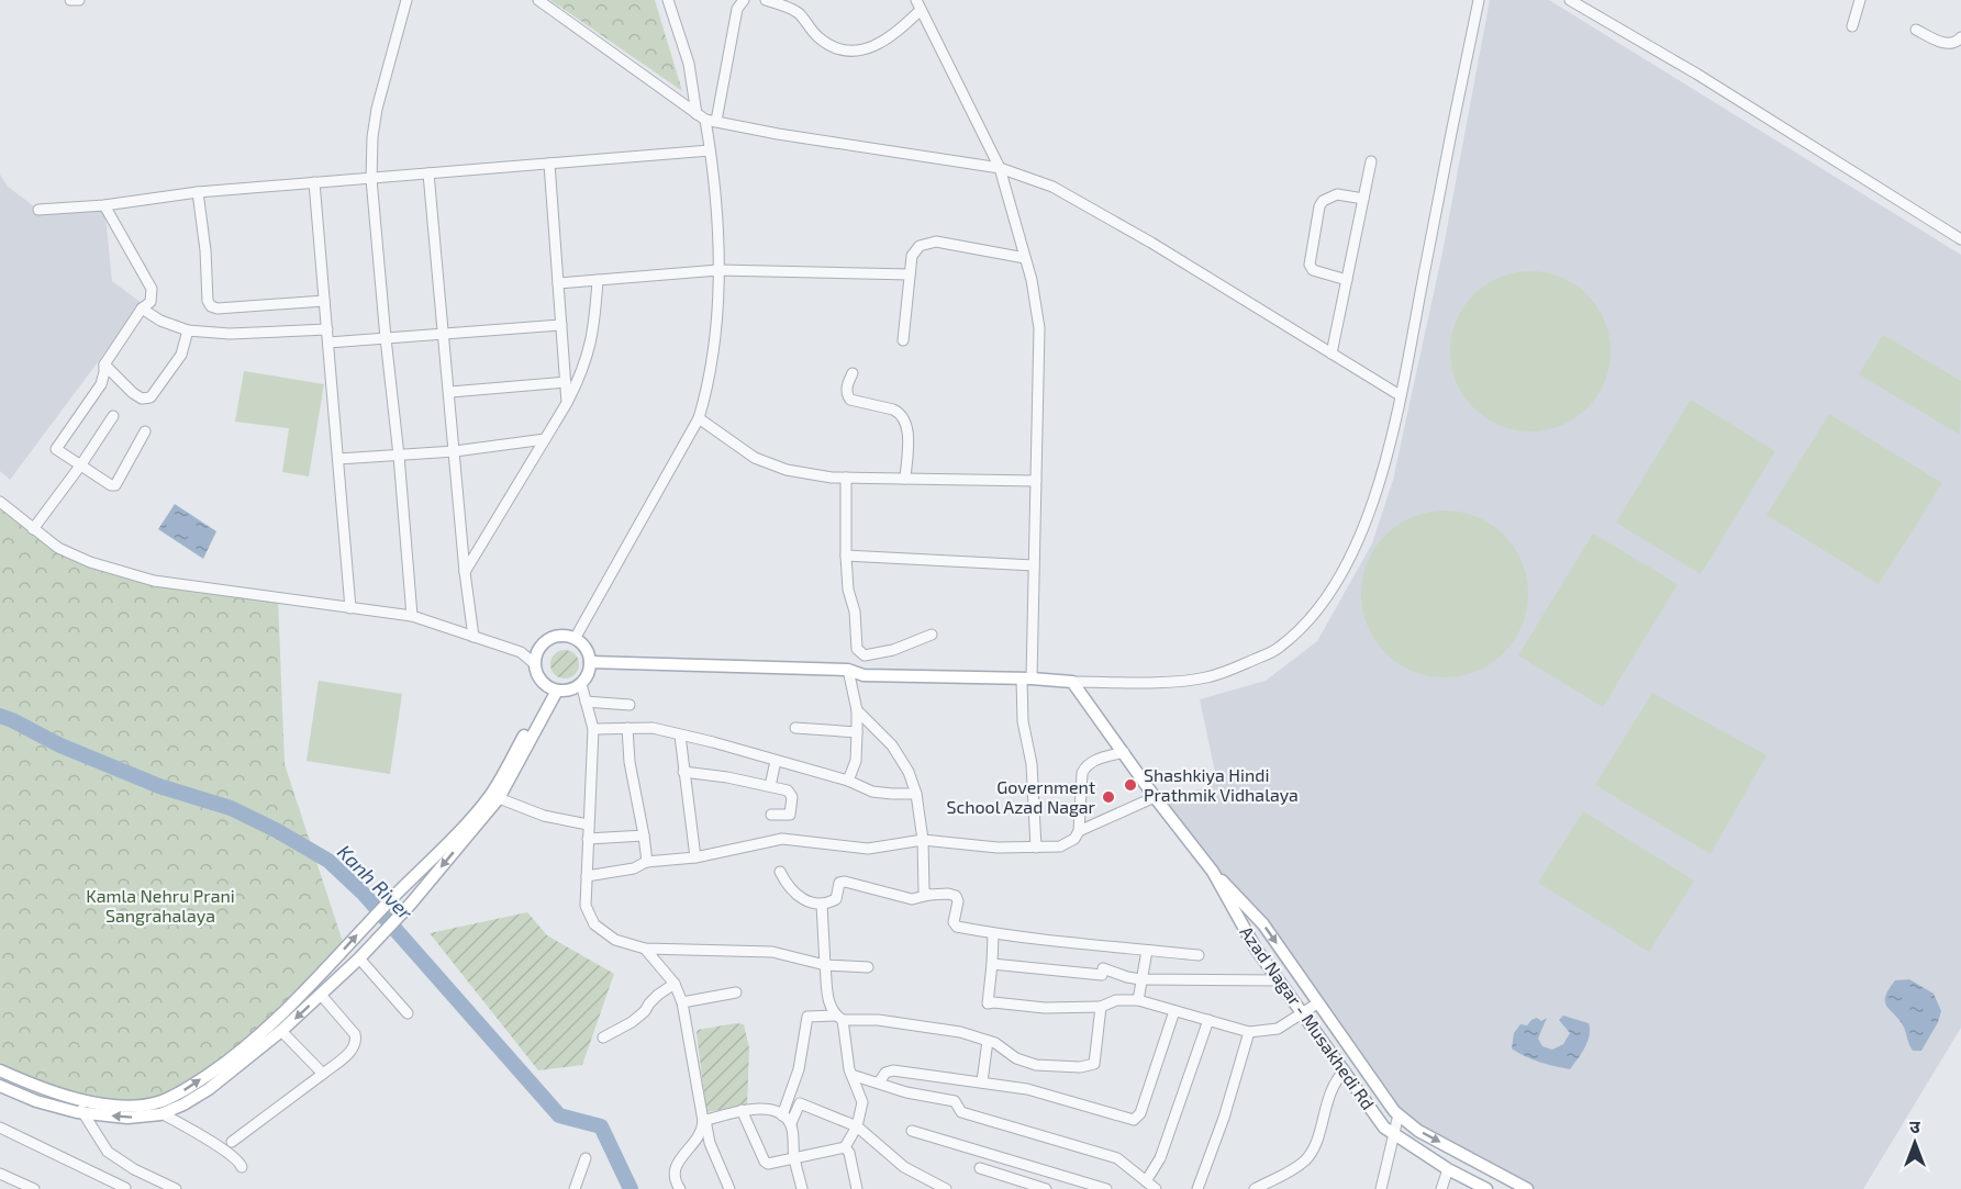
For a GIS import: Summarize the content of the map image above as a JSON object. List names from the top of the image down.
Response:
{
  "streets": {
    "main road": ["Azad Nagar - Musakhedi Rd"]
  },
  "water": ["Kanh River"],
  "parks": ["Kamla Nehru Prani Sangrahalaya"],
  "places": ["Shashkiya Hindi Prathmik Vidhalaya", "Government School Azad Nagar"],
  "north": "top"
}
